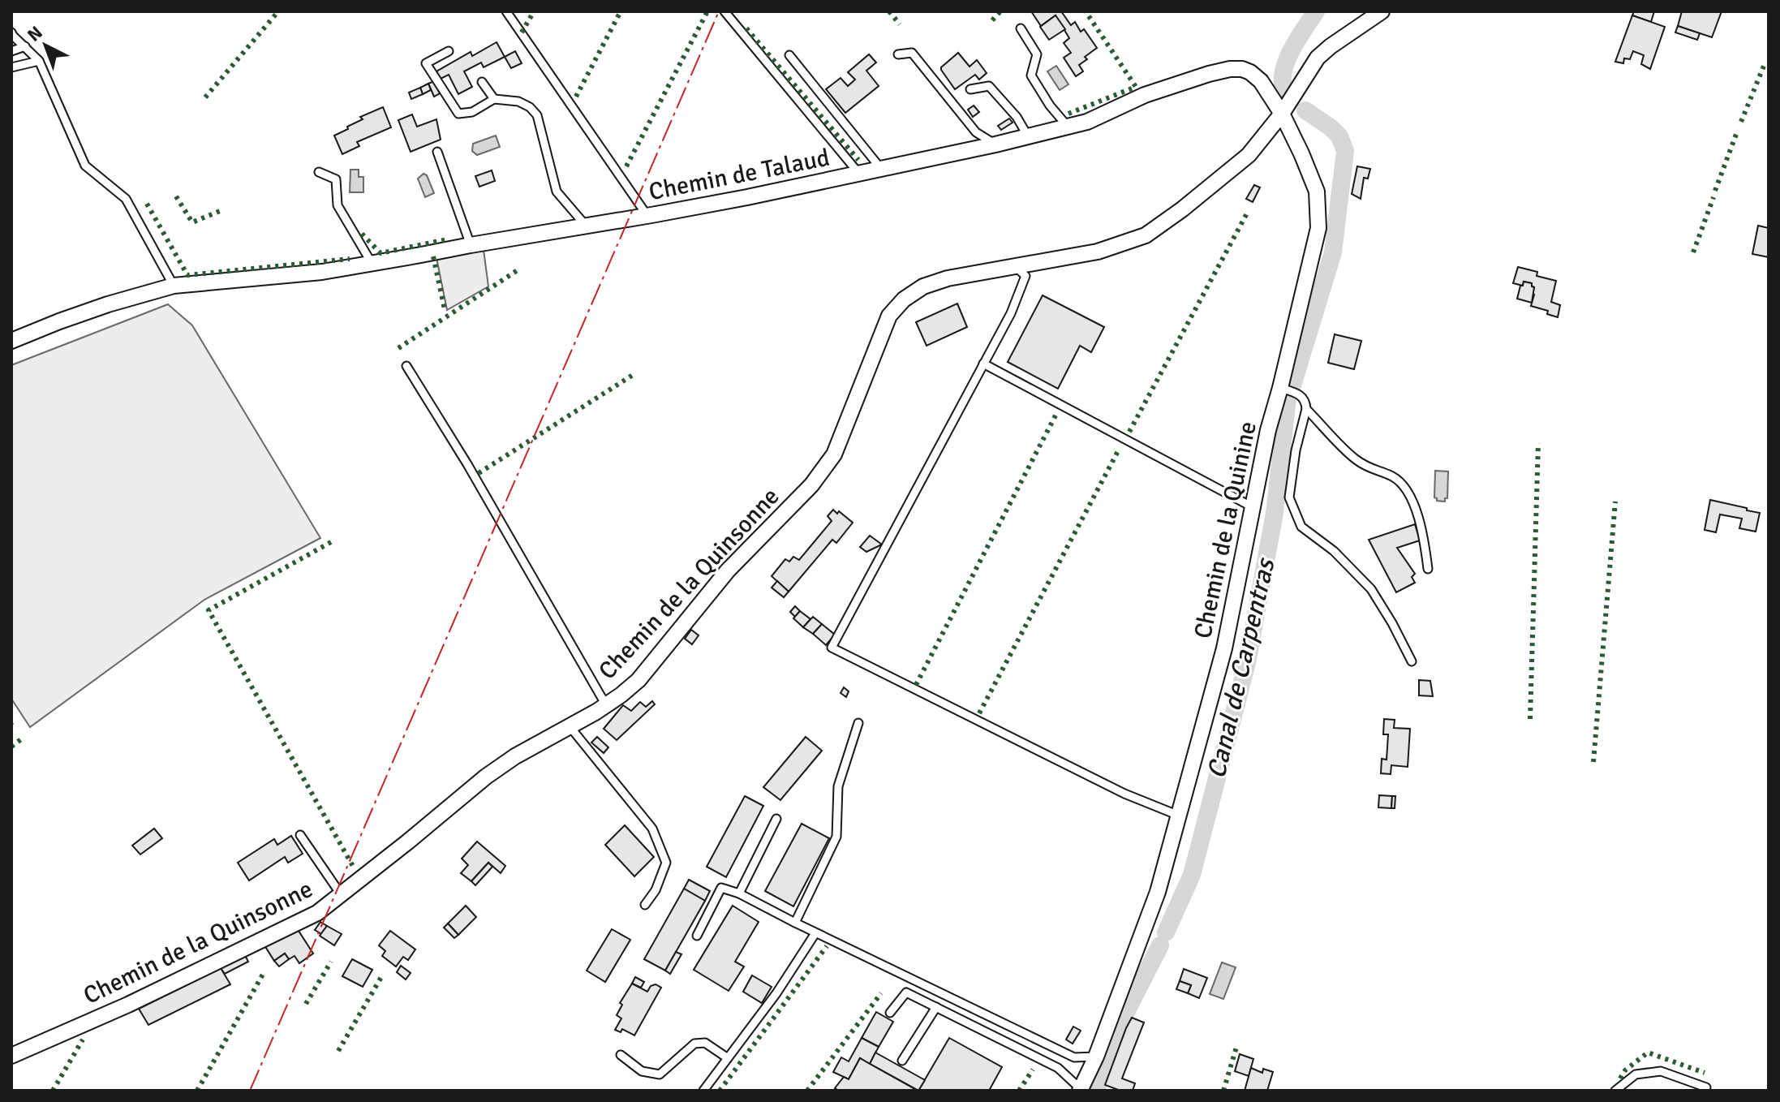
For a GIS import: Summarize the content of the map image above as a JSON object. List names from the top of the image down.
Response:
{
  "streets": {
    "street": ["Chemin de Talaud", "Chemin de la Quinine", "Chemin de la Quinsonne"]
  },
  "crossings": [
    ["Chemin de Talaud", "Chemin de la Quinine"],
    ["Chemin de Talaud", "Chemin de la Quinsonne"],
    ["Chemin de la Quinine", "Chemin de la Quinsonne"]
  ],
  "water": ["Canal de Carpentras"],
  "north": "top left"
}
